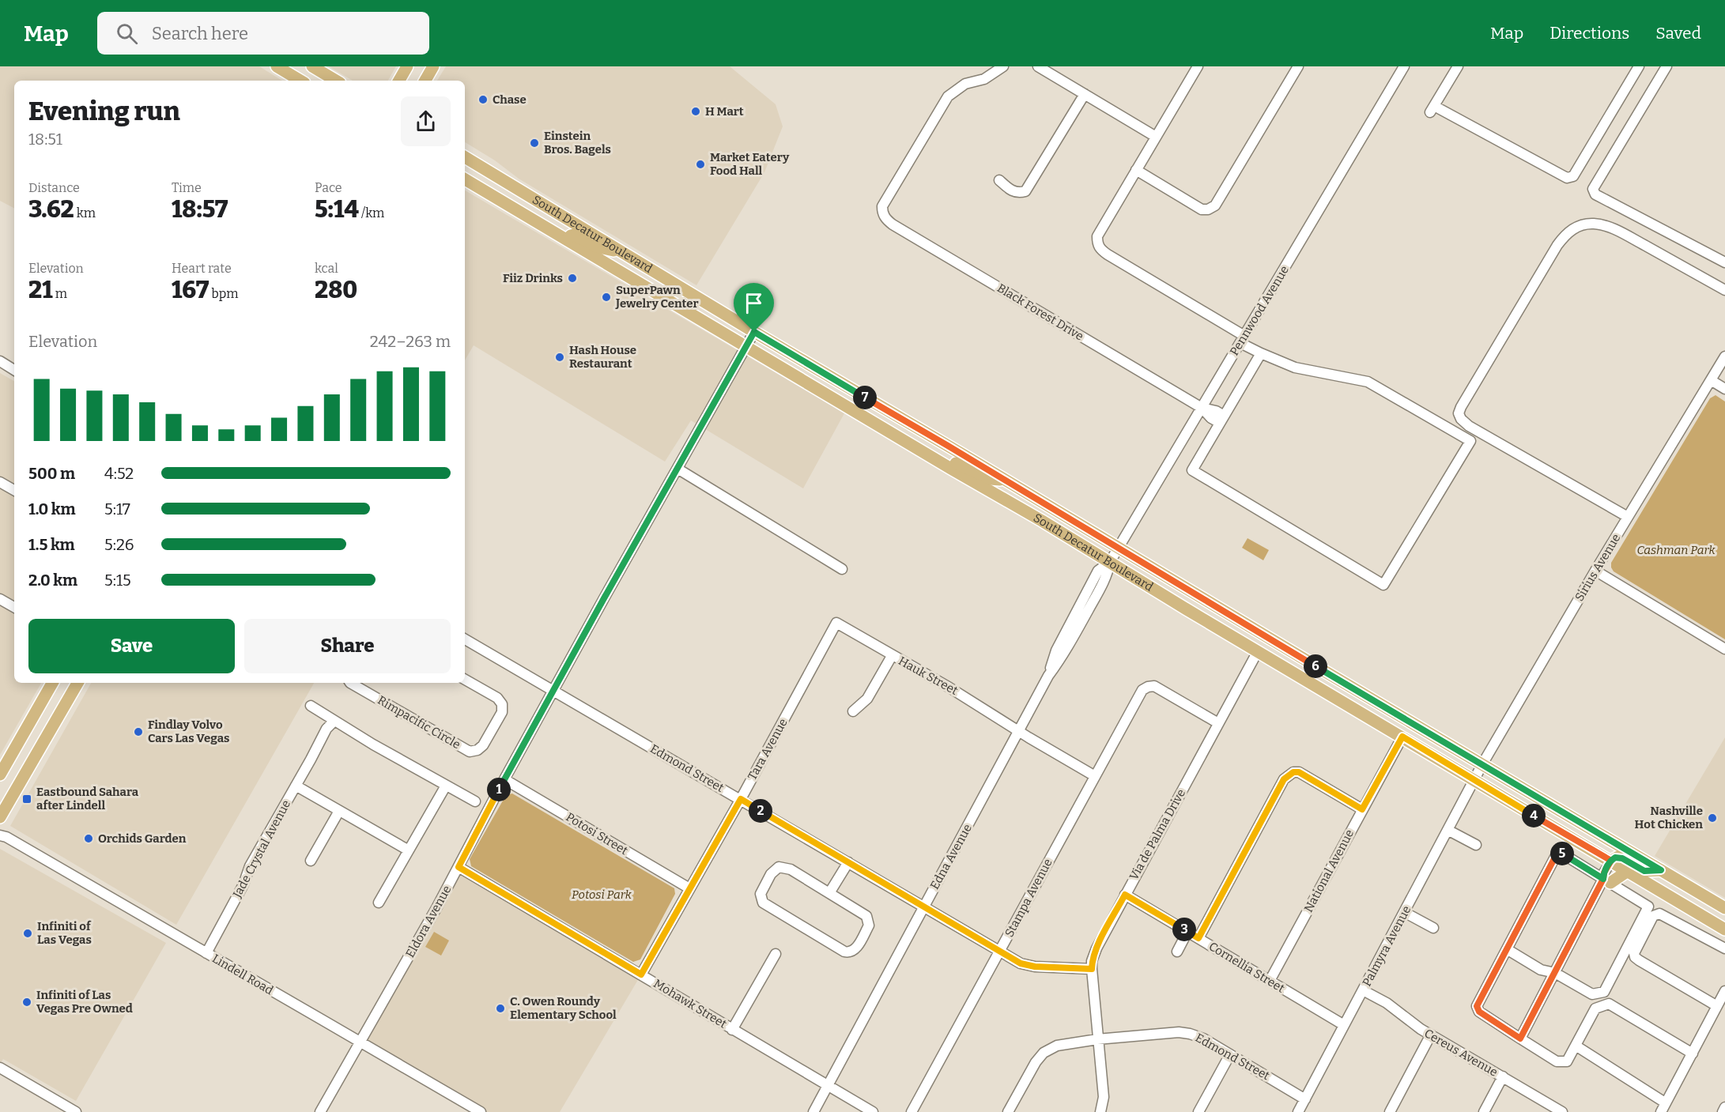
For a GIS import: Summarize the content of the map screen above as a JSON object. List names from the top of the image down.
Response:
{
  "streets": {
    "main road": ["South Decatur Boulevard"],
    "street": [
      "Pennwood Avenue",
      "Black Forest Drive",
      "Sirius Avenue",
      "Hauk Street",
      "Rimpacific Circle",
      "Tara Avenue",
      "Edmond Street",
      "Potosi Street",
      "Via de Palma Drive",
      "Jade Crystal Avenue",
      "Edna Avenue",
      "National Avenue",
      "Stampa Avenue",
      "Eldora Avenue",
      "Palmyra Avenue",
      "Cornellia Street",
      "Lindell Road",
      "Mohawk Street",
      "Cereus Avenue"
    ]
  },
  "crossings": [
    ["South Decatur Boulevard", "Pennwood Avenue"],
    ["South Decatur Boulevard", "Sirius Avenue"],
    ["South Decatur Boulevard", "Via de Palma Drive"],
    ["South Decatur Boulevard", "Edna Avenue"],
    ["South Decatur Boulevard", "National Avenue"],
    ["South Decatur Boulevard", "Eldora Avenue"],
    ["South Decatur Boulevard", "Palmyra Avenue"],
    ["Pennwood Avenue", "Black Forest Drive"],
    ["Pennwood Avenue", "Edna Avenue"],
    ["Sirius Avenue", "Palmyra Avenue"],
    ["Hauk Street", "Tara Avenue"],
    ["Hauk Street", "Edna Avenue"],
    ["Hauk Street", "Stampa Avenue"],
    ["Tara Avenue", "Edmond Street"],
    ["Tara Avenue", "Potosi Street"],
    ["Tara Avenue", "Mohawk Street"],
    ["Edmond Street", "Via de Palma Drive"],
    ["Edmond Street", "Edna Avenue"],
    ["Edmond Street", "Stampa Avenue"],
    ["Edmond Street", "Eldora Avenue"],
    ["Edmond Street", "Palmyra Avenue"],
    ["Potosi Street", "Eldora Avenue"],
    ["Via de Palma Drive", "Stampa Avenue"],
    ["Via de Palma Drive", "Cornellia Street"],
    ["Jade Crystal Avenue", "Lindell Road"],
    ["Edna Avenue", "Mohawk Street"],
    ["National Avenue", "Cornellia Street"],
    ["Eldora Avenue", "Lindell Road"],
    ["Eldora Avenue", "Mohawk Street"],
    ["Palmyra Avenue", "Cornellia Street"],
    ["Palmyra Avenue", "Cereus Avenue"]
  ],
  "parks": ["Cashman Park", "Potosi Park"],
  "places": {
    "other": [
      "Chase",
      "H Mart",
      "Einstein Bros. Bagels",
      "Market Eatery Food Hall",
      "Fiiz Drinks",
      "SuperPawn Jewelry Center",
      "Hash House Restaurant",
      "Findlay Volvo Cars Las Vegas",
      "Nashville Hot Chicken",
      "Orchids Garden",
      "Infiniti of Las Vegas",
      "Infiniti of Las Vegas Pre Owned",
      "C. Owen Roundy Elementary School"
    ],
    "transit": ["Eastbound Sahara after Lindell"]
  },
  "page": {
    "header": "Map",
    "search": "Search here",
    "nav": ["Map", "Directions", "Saved"],
    "heading": ["Evening run", "18:51"],
    "stats": [
      ["Distance", "3.62 km"],
      ["Time", "18:57"],
      ["Pace", "5:14 /km"],
      ["Elevation", "21 m"],
      ["Heart rate", "167 bpm"],
      ["kcal", "280"]
    ],
    "chart": ["Elevation", "242–263 m"],
    "pins": [
      "7",
      "6",
      "1",
      "2",
      "4",
      "5",
      "3"
    ],
    "list": [
      {
        "name": "500 m",
        "note": "4:52"
      },
      {
        "name": "1.0 km",
        "note": "5:17"
      },
      {
        "name": "1.5 km",
        "note": "5:26"
      },
      {
        "name": "2.0 km",
        "note": "5:15"
      }
    ],
    "buttons": ["Save", "Share"]
  }
}
